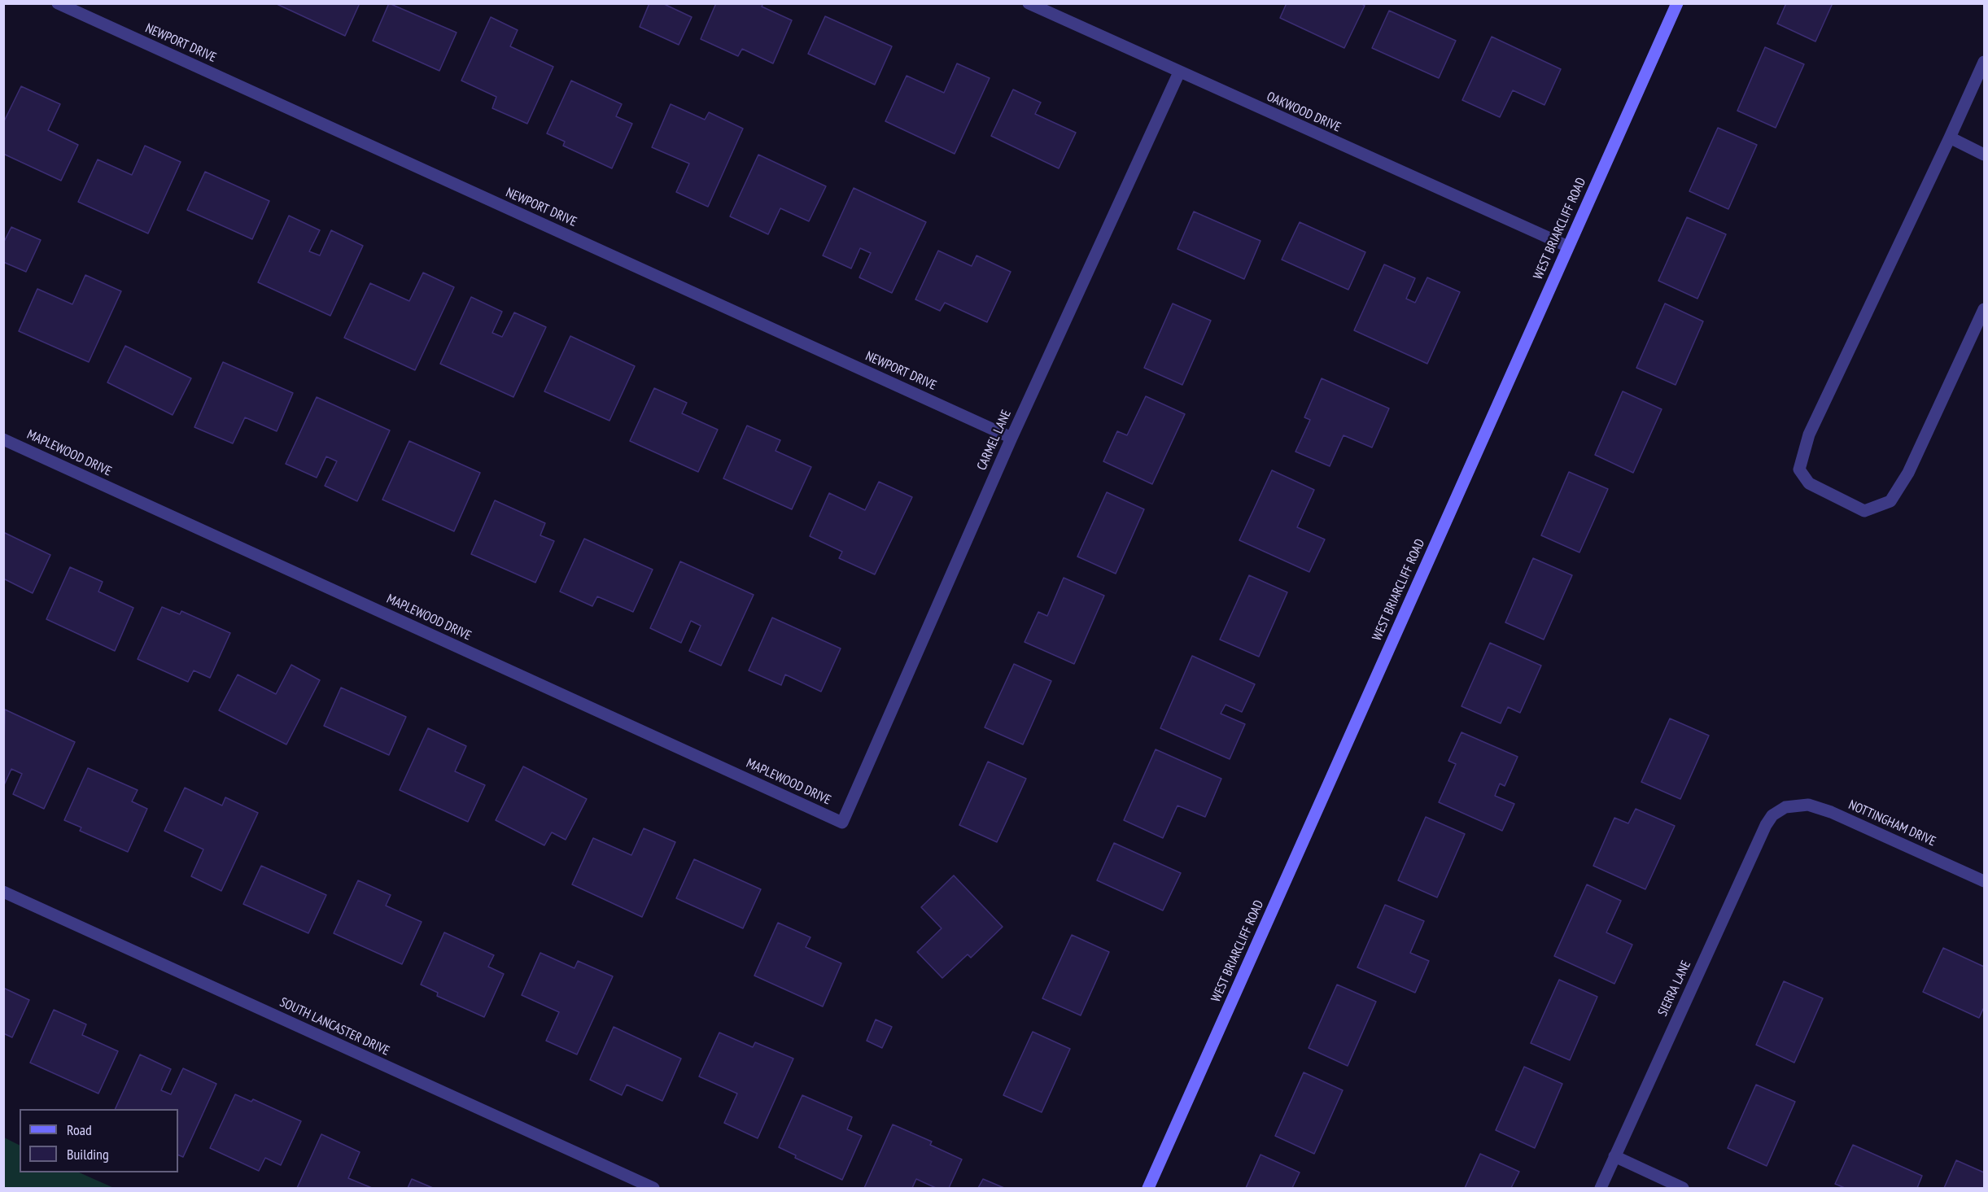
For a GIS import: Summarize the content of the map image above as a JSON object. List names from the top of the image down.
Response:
{
  "streets": {
    "street": [
      "NEWPORT DRIVE",
      "OAKWOOD DRIVE",
      "WEST BRIARCLIFF ROAD",
      "CARMEL LANE",
      "MAPLEWOOD DRIVE",
      "NOTTINGHAM DRIVE",
      "SIERRA LANE",
      "SOUTH LANCASTER DRIVE"
    ]
  },
  "crossings": [
    ["NEWPORT DRIVE", "CARMEL LANE"],
    ["OAKWOOD DRIVE", "WEST BRIARCLIFF ROAD"],
    ["OAKWOOD DRIVE", "CARMEL LANE"],
    ["CARMEL LANE", "MAPLEWOOD DRIVE"],
    ["NOTTINGHAM DRIVE", "SIERRA LANE"]
  ],
  "legend": ["Road", "Building"]
}
